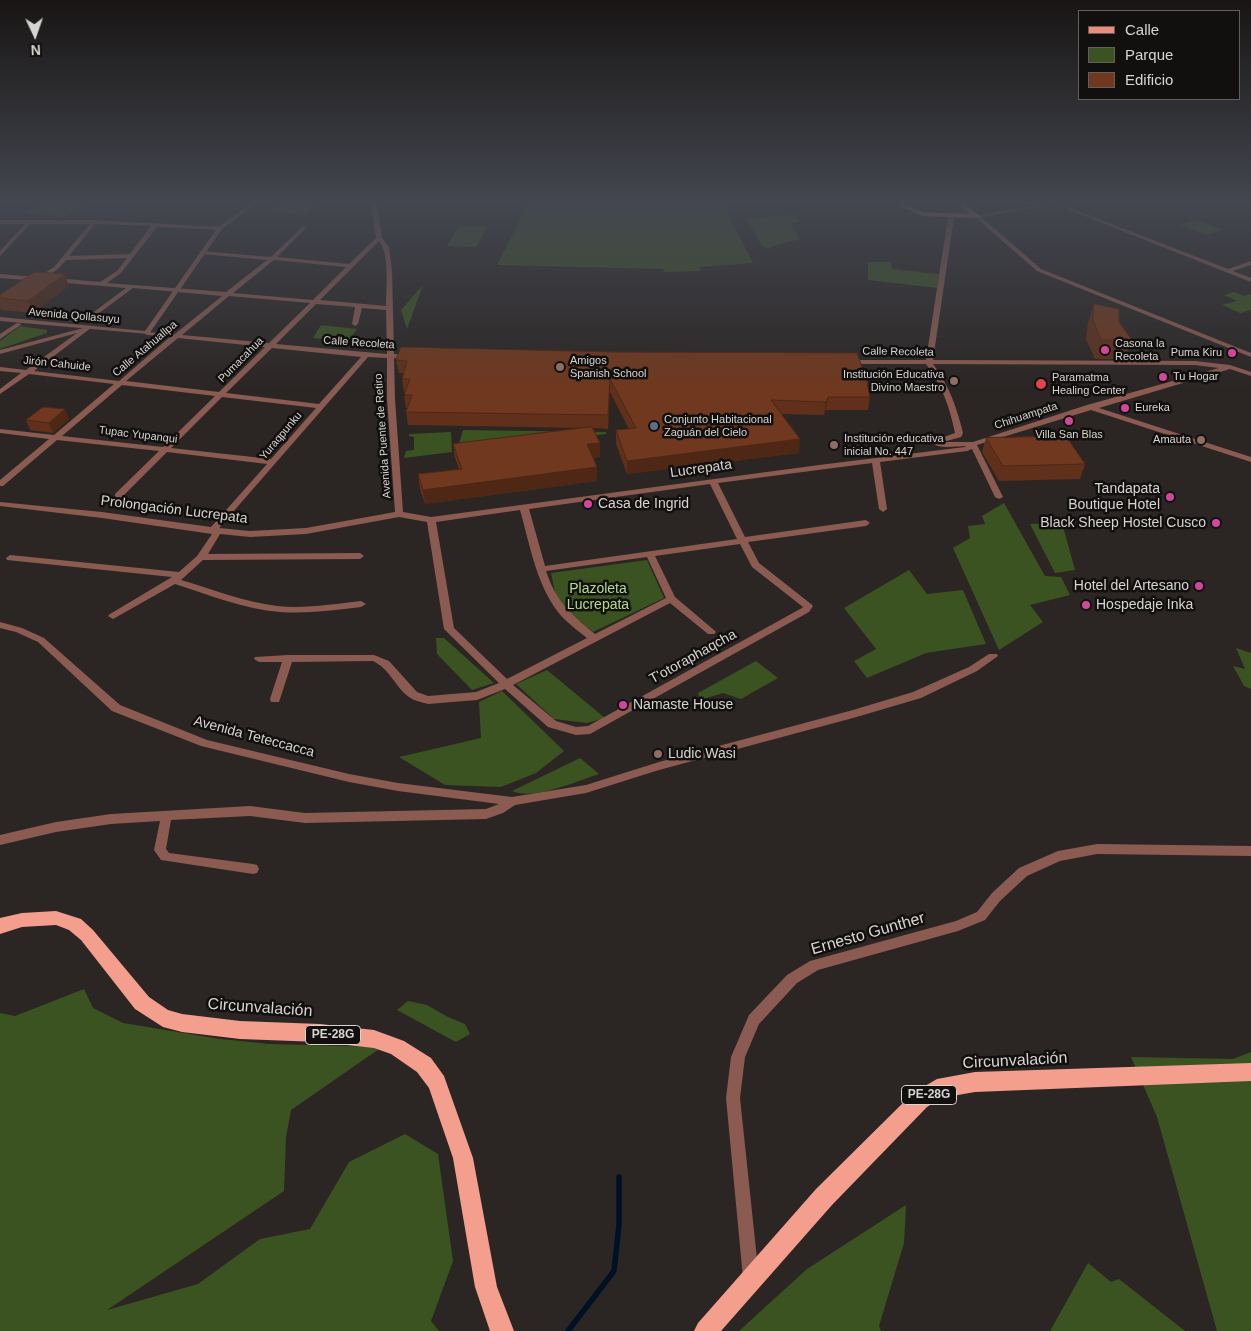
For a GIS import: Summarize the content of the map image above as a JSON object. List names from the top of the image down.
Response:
{
  "streets": {
    "highway": ["Circunvalación", "PE-28G"],
    "street": [
      "Avenida Qollasuyu",
      "Calle Recoleta",
      "Calle Atahuallpa",
      "Pumacahua",
      "Jirón Cahuide",
      "Chihuampata",
      "Tupac Yupanqui",
      "Yuraqpunku",
      "Avenida Puente de Retiro",
      "Lucrepata",
      "Prolongación Lucrepata",
      "T'otoraphaqcha",
      "Avenida Teteccacca",
      "Ernesto Gunther"
    ]
  },
  "crossings": [
    ["Avenida Qollasuyu", "Calle Recoleta"],
    ["Calle Recoleta", "Calle Atahuallpa"],
    ["Calle Recoleta", "Pumacahua"],
    ["Calle Recoleta", "Chihuampata"],
    ["Calle Recoleta", "Yuraqpunku"],
    ["Calle Recoleta", "Avenida Puente de Retiro"],
    ["Calle Atahuallpa", "Jirón Cahuide"],
    ["Calle Atahuallpa", "Tupac Yupanqui"],
    ["Pumacahua", "Jirón Cahuide"],
    ["Pumacahua", "Tupac Yupanqui"],
    ["Jirón Cahuide", "Yuraqpunku"],
    ["Chihuampata", "Lucrepata"],
    ["Tupac Yupanqui", "Yuraqpunku"],
    ["Yuraqpunku", "Prolongación Lucrepata"],
    ["Avenida Puente de Retiro", "Prolongación Lucrepata"],
    ["Lucrepata", "Prolongación Lucrepata"],
    ["Ernesto Gunther", "Circunvalación"]
  ],
  "parks": ["Plazoleta Lucrepata"],
  "places": [
    "Casona la Recoleta",
    "Puma Kiru",
    "Amigos Spanish School",
    "Tu Hogar",
    "Institución Educativa Divino Maestro",
    "Paramatma Healing Center",
    "Eureka",
    "Villa San Blas",
    "Conjunto Habitacional Zaguán del Cielo",
    "Amauta",
    "Institución educativa inicial No. 447",
    "Tandapata Boutique Hotel",
    "Casa de Ingrid",
    "Black Sheep Hostel Cusco",
    "Hotel del Artesano",
    "Hospedaje Inka",
    "Namaste House",
    "Ludic Wasi"
  ],
  "legend": ["Calle", "Parque", "Edificio"],
  "north": "bottom"
}
